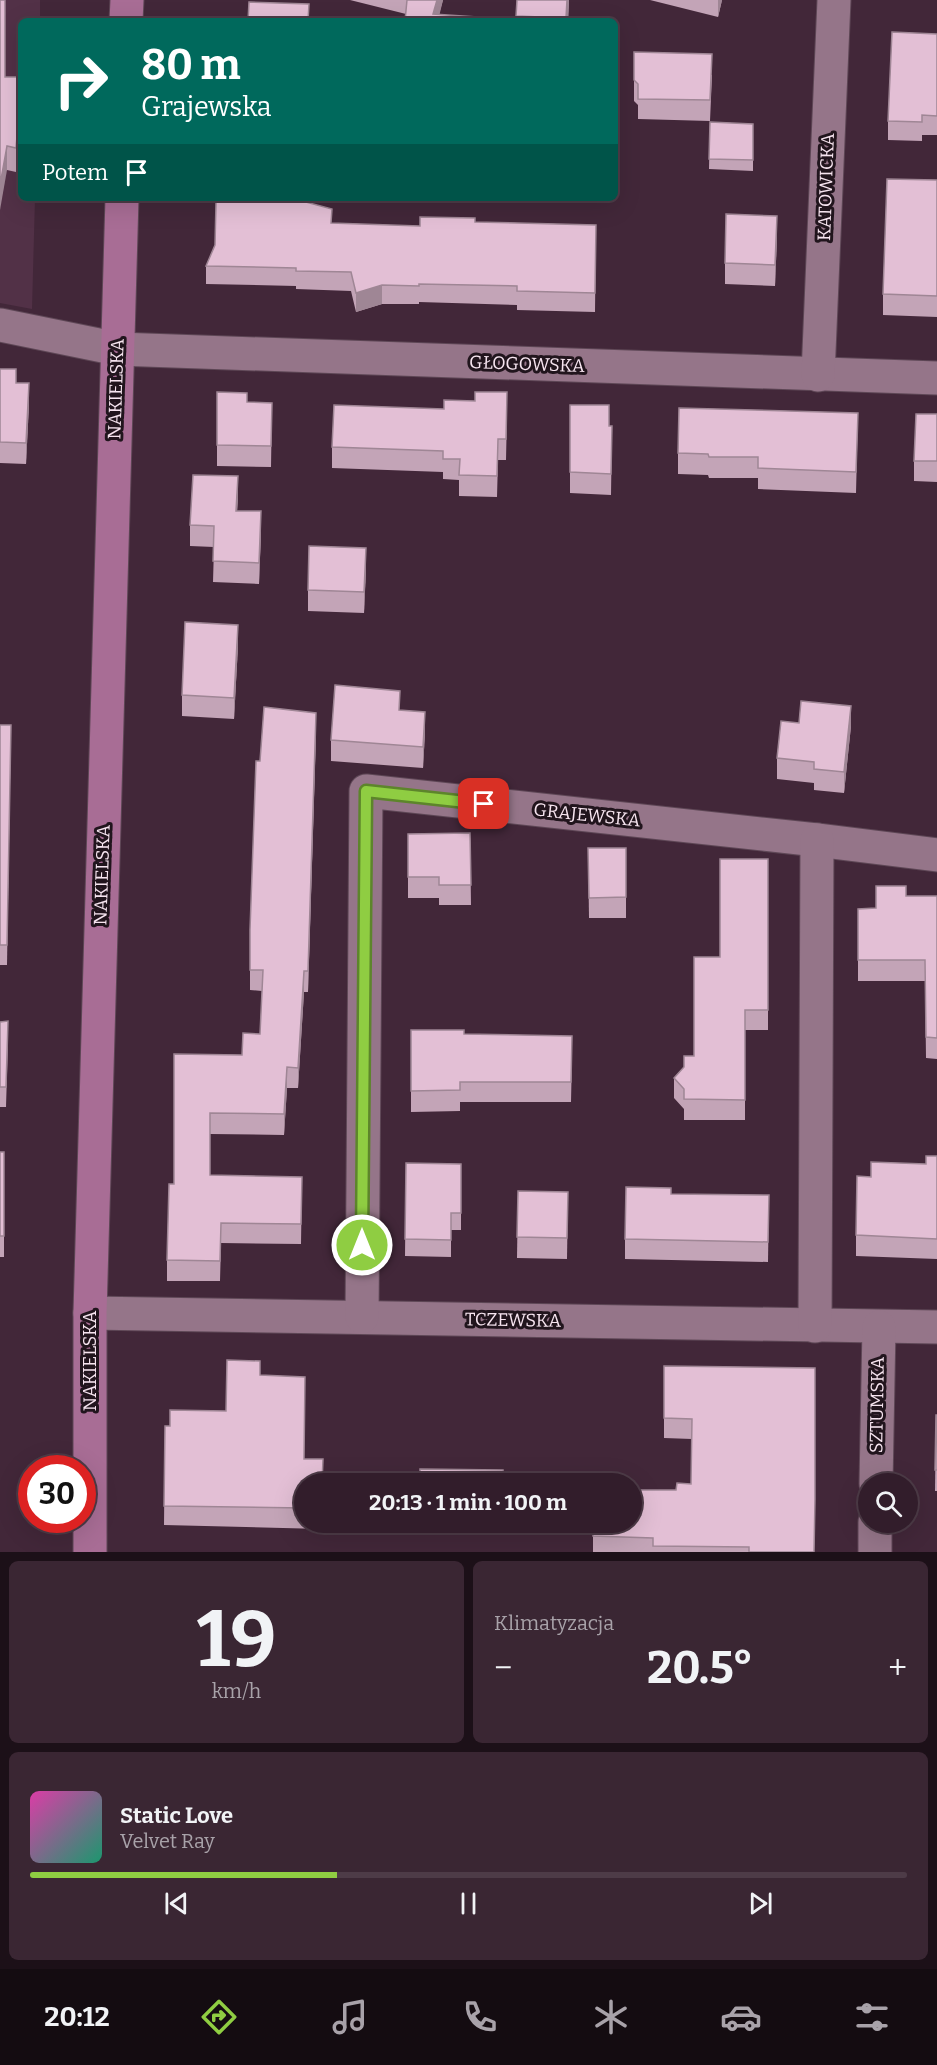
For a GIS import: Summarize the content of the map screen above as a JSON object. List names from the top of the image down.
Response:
{
  "streets": {
    "main road": ["NAKIELSKA"],
    "street": [
      "KATOWICKA",
      "GŁOGOWSKA",
      "GRAJEWSKA",
      "TCZEWSKA",
      "SZTUMSKA"
    ]
  },
  "crossings": [
    ["KATOWICKA", "GŁOGOWSKA"],
    ["GŁOGOWSKA", "NAKIELSKA"],
    ["NAKIELSKA", "TCZEWSKA"],
    ["GRAJEWSKA", "TCZEWSKA"],
    ["TCZEWSKA", "SZTUMSKA"]
  ],
  "page": {
    "turn": ["80 m", "Grajewska"],
    "then": "Potem",
    "limit": "30",
    "trip": "20:13 · 1 min · 100 m",
    "tile": [
      ["19", "km/h"],
      "Klimatyzacja"
    ],
    "heat": ["−", "20.5°", "+"],
    "song": ["Static Love", "Velvet Ray"],
    "tabs": "20:12"
  }
}
